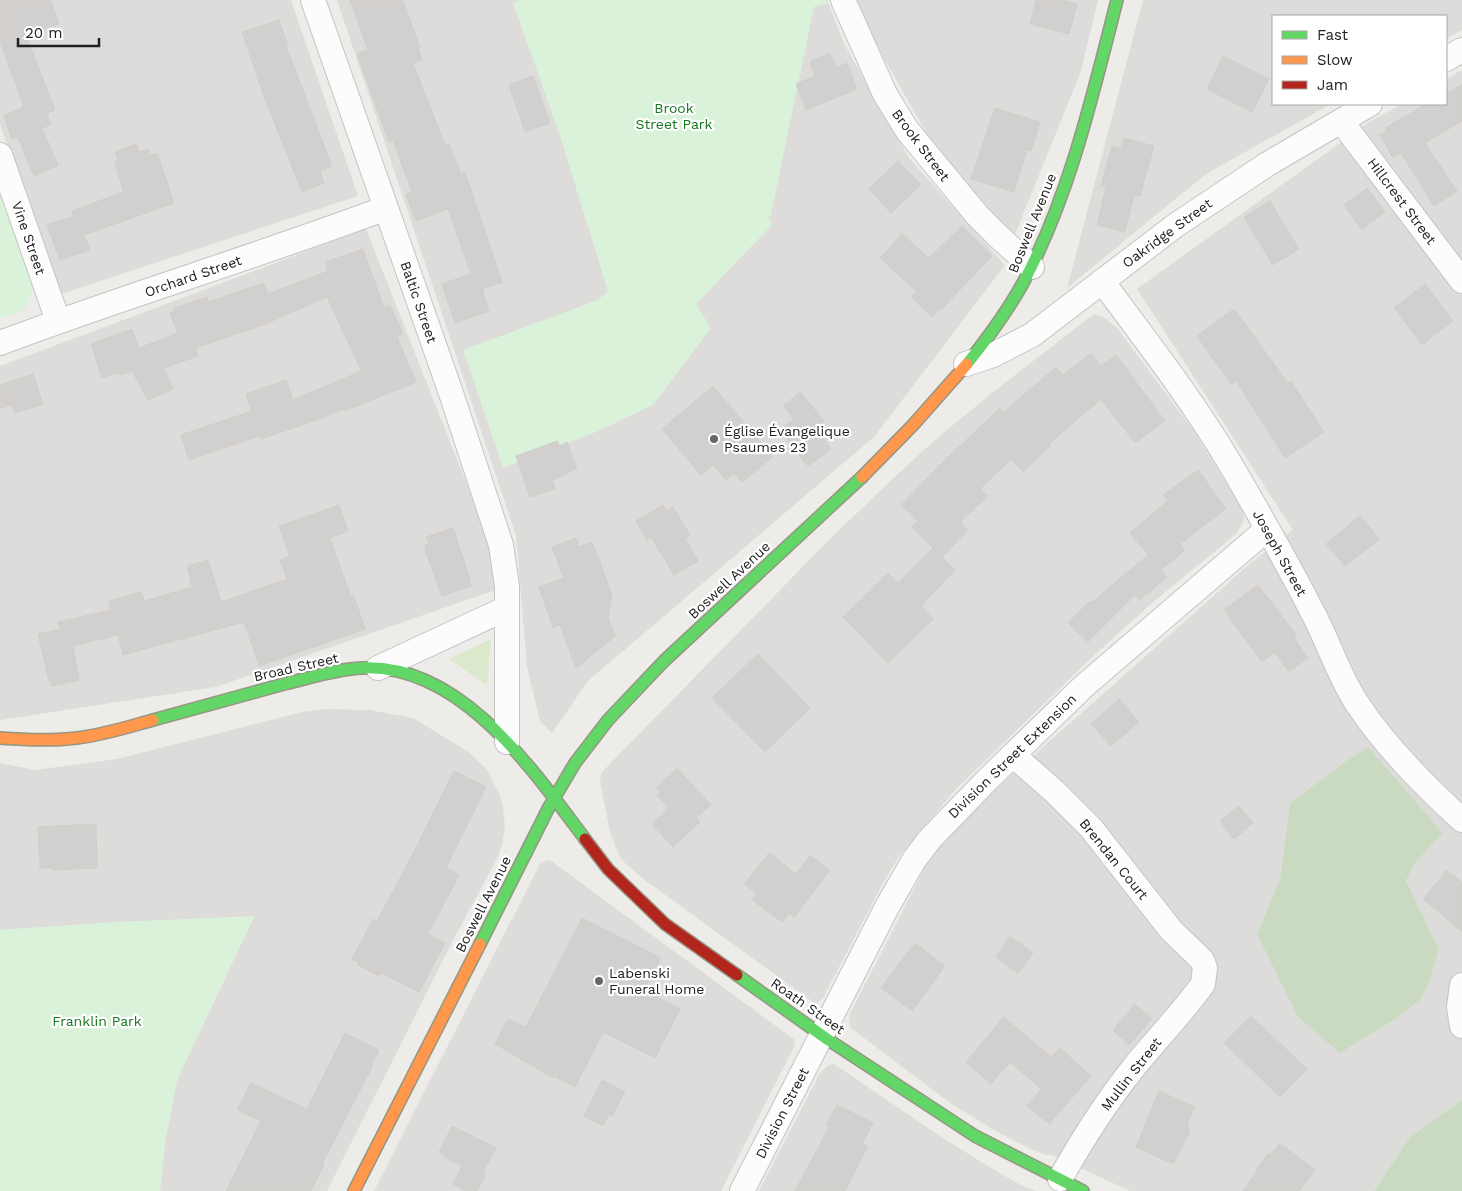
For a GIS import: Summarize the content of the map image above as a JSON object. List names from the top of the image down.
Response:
{
  "streets": {
    "street": [
      "Brook Street",
      "Hillcrest Street",
      "Boswell Avenue",
      "Oakridge Street",
      "Vine Street",
      "Orchard Street",
      "Baltic Street",
      "Joseph Street",
      "Broad Street",
      "Division Street Extension",
      "Brendan Court",
      "Roath Street",
      "Mullin Street",
      "Division Street"
    ]
  },
  "crossings": [
    ["Brook Street", "Boswell Avenue"],
    ["Hillcrest Street", "Oakridge Street"],
    ["Boswell Avenue", "Oakridge Street"],
    ["Boswell Avenue", "Broad Street"],
    ["Boswell Avenue", "Roath Street"],
    ["Oakridge Street", "Joseph Street"],
    ["Vine Street", "Orchard Street"],
    ["Orchard Street", "Baltic Street"],
    ["Baltic Street", "Broad Street"],
    ["Joseph Street", "Division Street Extension"],
    ["Broad Street", "Roath Street"],
    ["Division Street Extension", "Brendan Court"],
    ["Division Street Extension", "Roath Street"],
    ["Division Street Extension", "Division Street"],
    ["Brendan Court", "Mullin Street"],
    ["Roath Street", "Mullin Street"],
    ["Roath Street", "Division Street"]
  ],
  "parks": ["Brook Street Park", "Franklin Park"],
  "places": ["Église Évangelique Psaumes 23", "Labenski Funeral Home"],
  "legend": ["Fast", "Slow", "Jam"],
  "scale_bar": "20 m"
}
